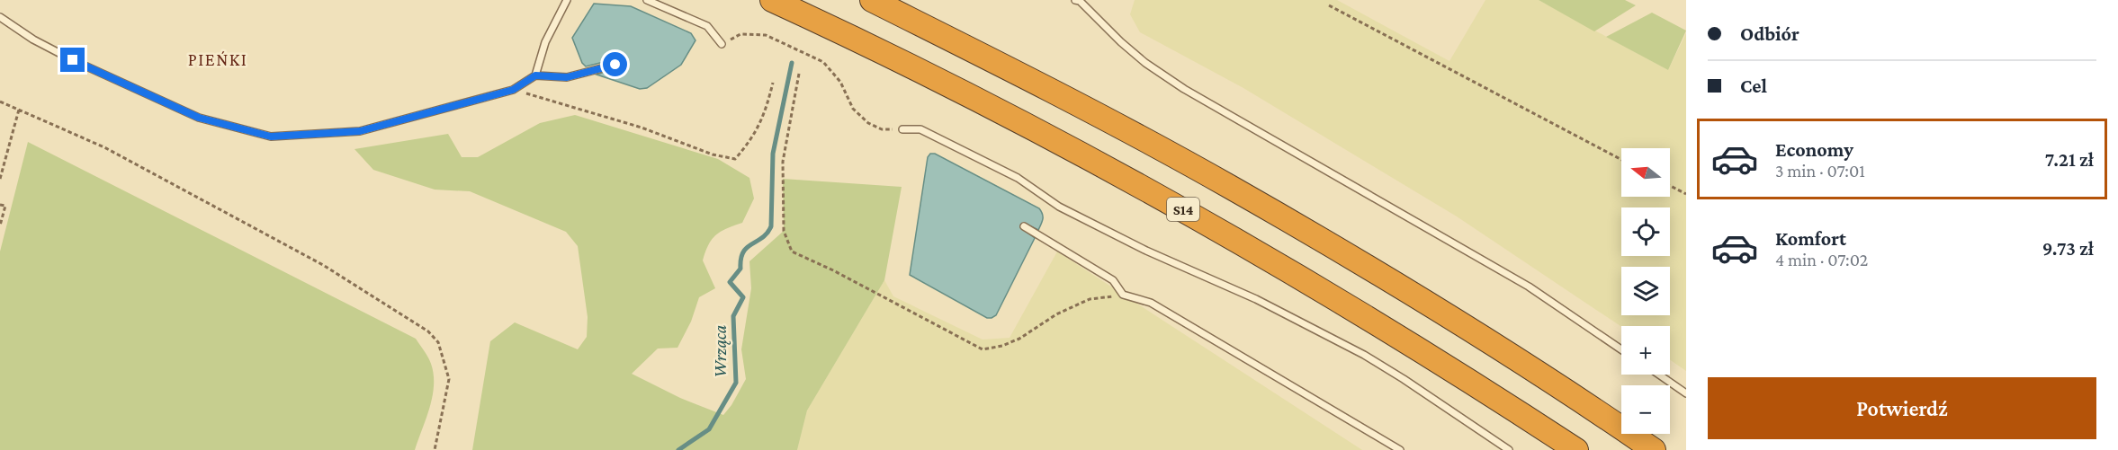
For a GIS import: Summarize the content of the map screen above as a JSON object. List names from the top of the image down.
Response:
{
  "streets": {
    "highway": ["S14"]
  },
  "districts": ["PIEŃKI"],
  "water": ["Wrząca"],
  "north": "left",
  "page": {
    "banner": ["Odbiór", "Cel"],
    "list": [
      {
        "name": "Economy",
        "note": "3 min · 07:01",
        "value": "7.21 zł"
      },
      {
        "name": "Komfort",
        "note": "4 min · 07:02",
        "value": "9.73 zł"
      }
    ],
    "map_buttons": ["+", "−"],
    "buttons": "Potwierdź"
  }
}
